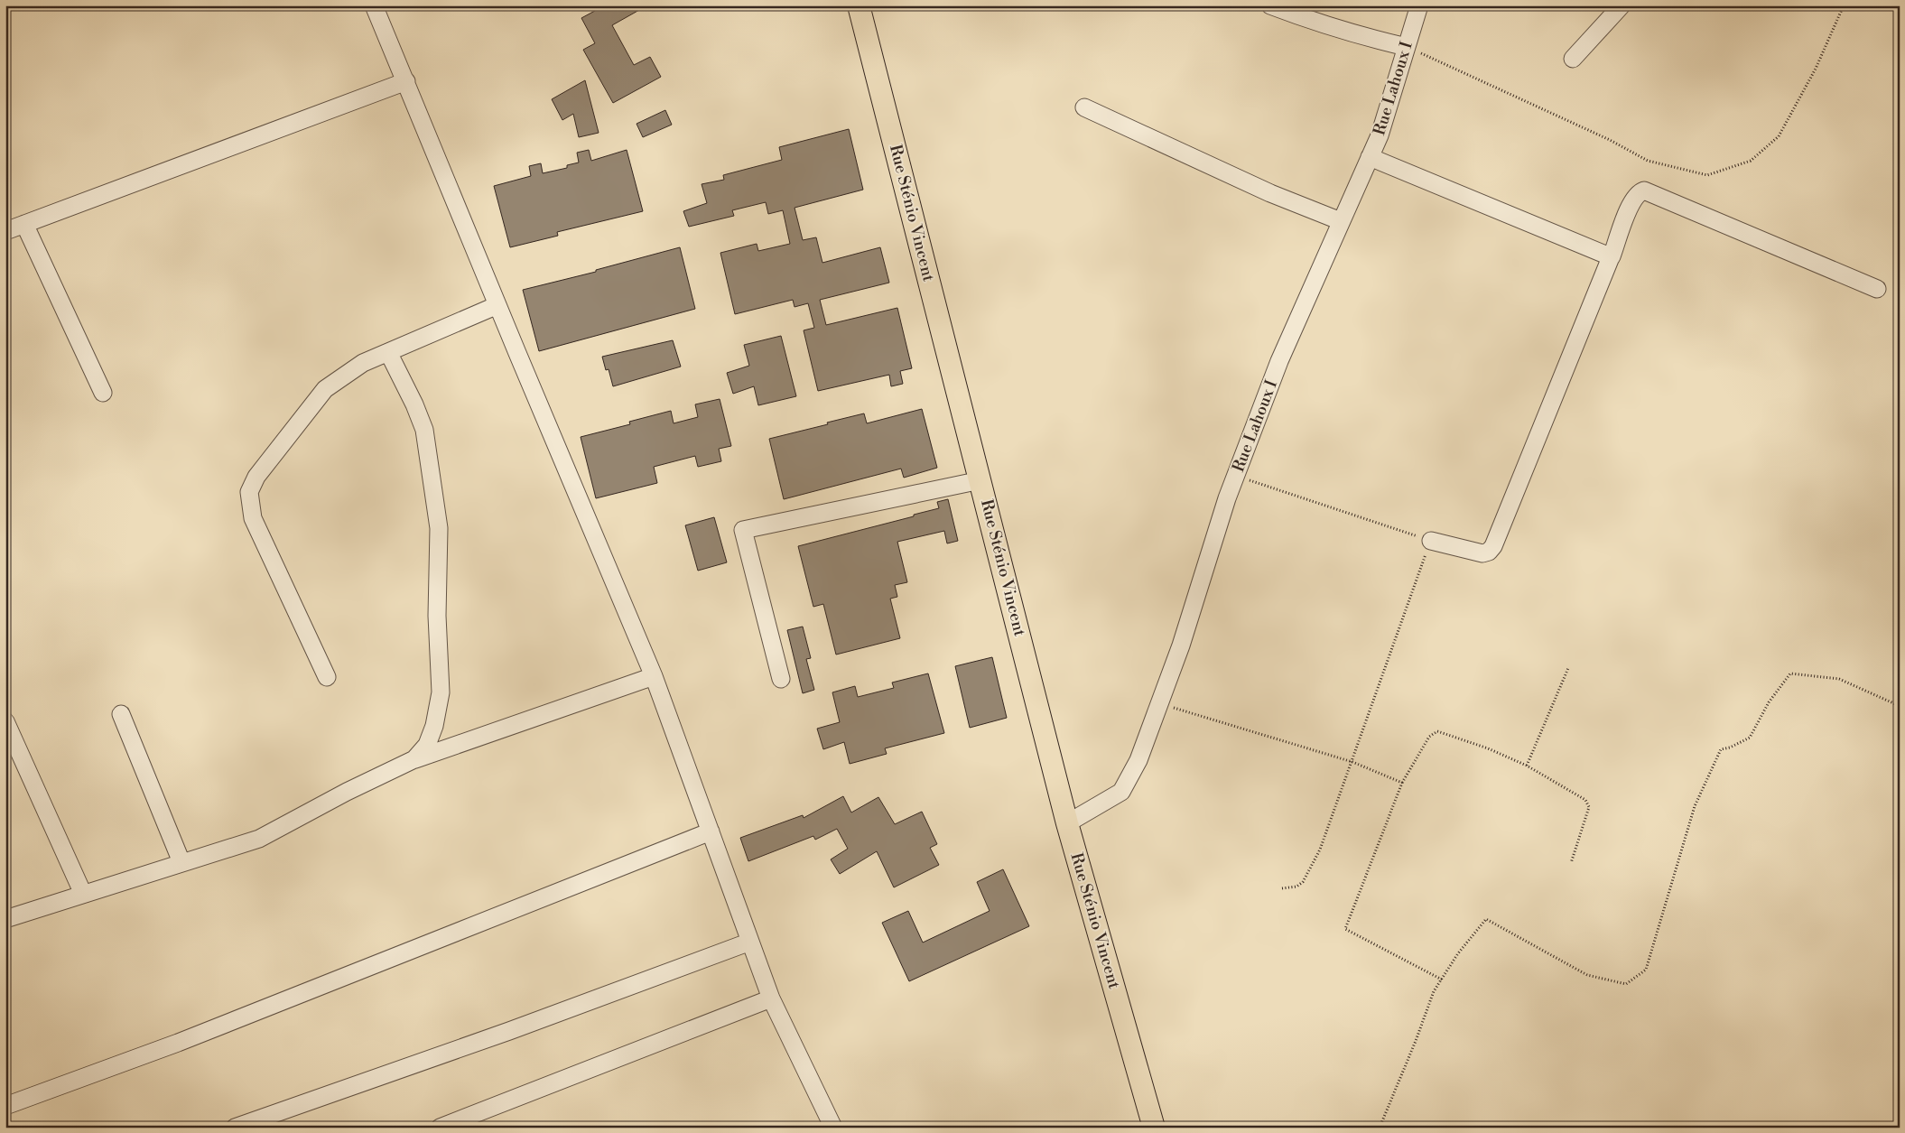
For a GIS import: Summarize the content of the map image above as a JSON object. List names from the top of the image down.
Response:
{
  "streets": {
    "main road": ["Rue Sténio Vincent"],
    "street": ["Rue Lahoux I"]
  },
  "crossings": [
    ["Rue Lahoux I", "Rue Sténio Vincent"]
  ]
}
